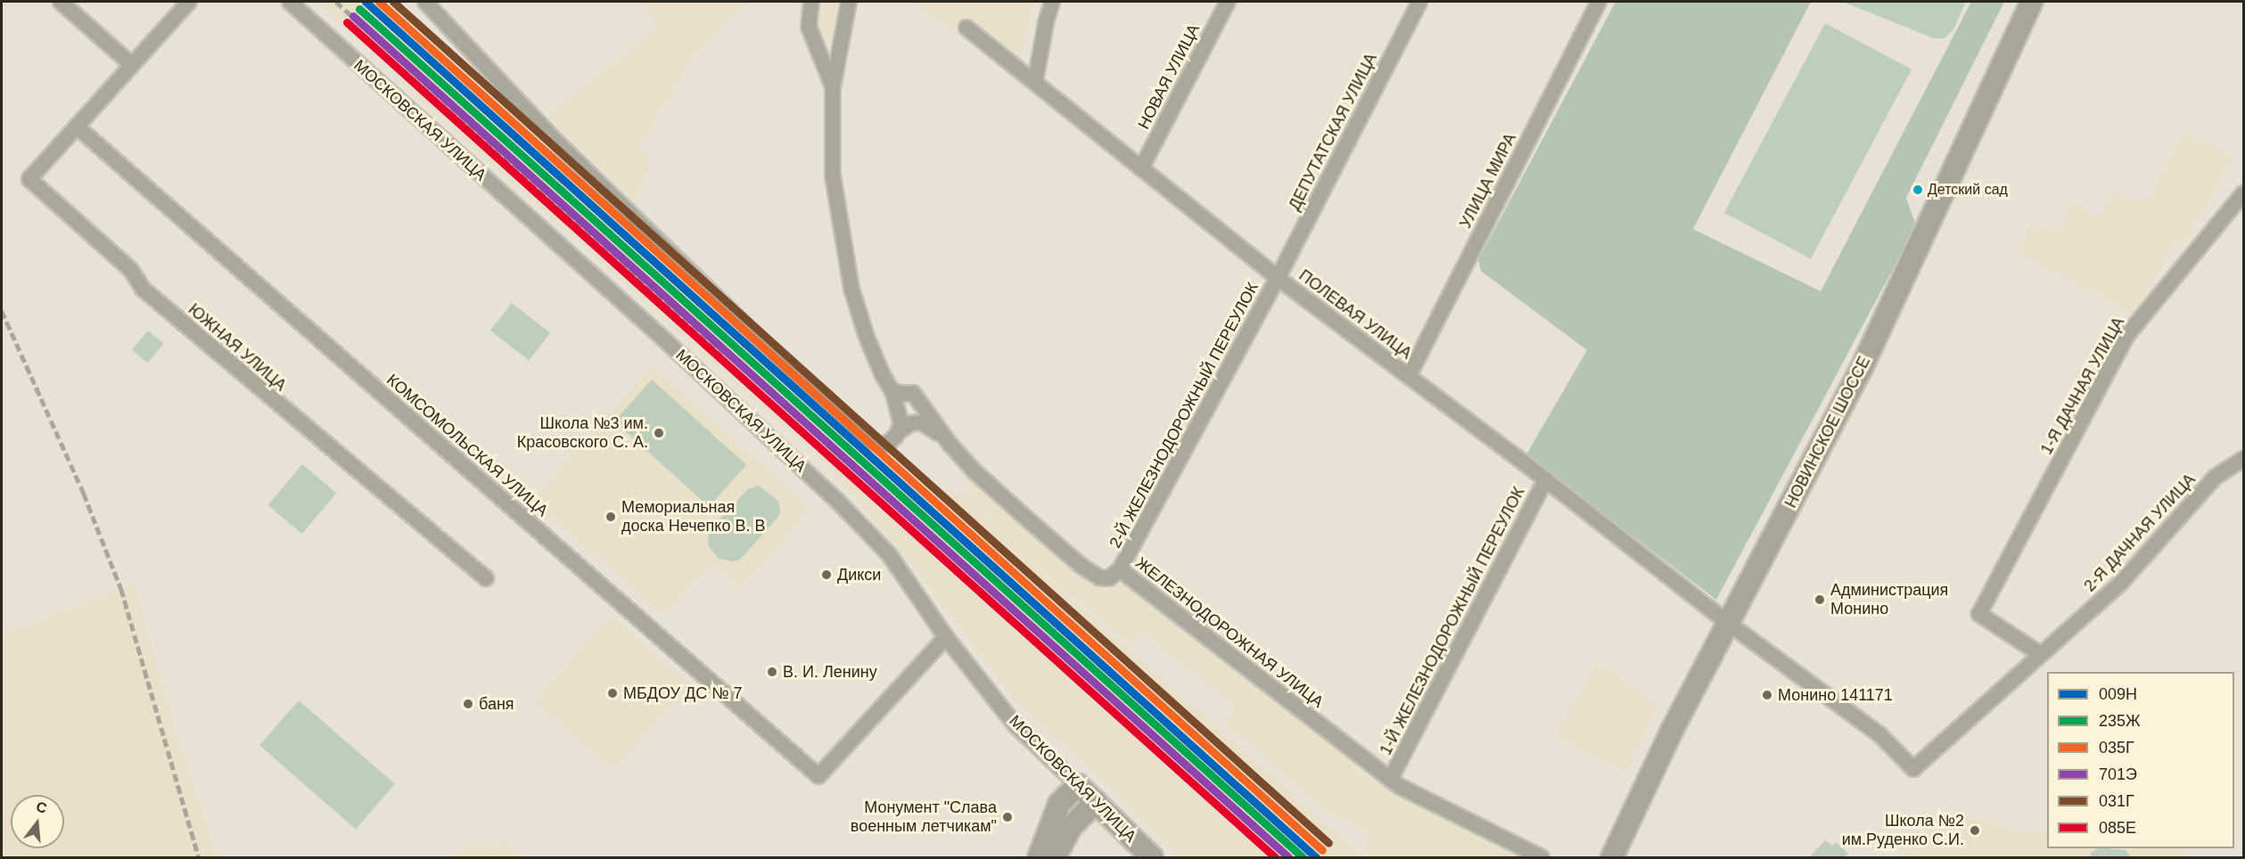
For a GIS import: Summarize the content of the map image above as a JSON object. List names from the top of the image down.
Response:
{
  "streets": {
    "main road": ["МОСКОВСКАЯ УЛИЦА", "НОВИНСКОЕ ШОССЕ"],
    "street": [
      "НОВАЯ УЛИЦА",
      "ДЕПУТАТСКАЯ УЛИЦА",
      "УЛИЦА МИРА",
      "ПОЛЕВАЯ УЛИЦА",
      "ЮЖНАЯ УЛИЦА",
      "1-Я ДАЧНАЯ УЛИЦА",
      "2-Й ЖЕЛЕЗНОДОРОЖНЫЙ ПЕРЕУЛОК",
      "КОМСОМОЛЬСКАЯ УЛИЦА",
      "2-Я ДАЧНАЯ УЛИЦА",
      "1-Й ЖЕЛЕЗНОДОРОЖНЫЙ ПЕРЕУЛОК",
      "ЖЕЛЕЗНОДОРОЖНАЯ УЛИЦА"
    ]
  },
  "crossings": [
    ["НОВАЯ УЛИЦА", "ПОЛЕВАЯ УЛИЦА"],
    ["МОСКОВСКАЯ УЛИЦА", "КОМСОМОЛЬСКАЯ УЛИЦА"],
    ["ДЕПУТАТСКАЯ УЛИЦА", "ПОЛЕВАЯ УЛИЦА"],
    ["ДЕПУТАТСКАЯ УЛИЦА", "2-Й ЖЕЛЕЗНОДОРОЖНЫЙ ПЕРЕУЛОК"],
    ["УЛИЦА МИРА", "ПОЛЕВАЯ УЛИЦА"],
    ["ПОЛЕВАЯ УЛИЦА", "2-Й ЖЕЛЕЗНОДОРОЖНЫЙ ПЕРЕУЛОК"],
    ["ПОЛЕВАЯ УЛИЦА", "НОВИНСКОЕ ШОССЕ"],
    ["ПОЛЕВАЯ УЛИЦА", "2-Я ДАЧНАЯ УЛИЦА"],
    ["ПОЛЕВАЯ УЛИЦА", "1-Й ЖЕЛЕЗНОДОРОЖНЫЙ ПЕРЕУЛОК"],
    ["ЮЖНАЯ УЛИЦА", "КОМСОМОЛЬСКАЯ УЛИЦА"],
    ["1-Я ДАЧНАЯ УЛИЦА", "2-Я ДАЧНАЯ УЛИЦА"],
    ["2-Й ЖЕЛЕЗНОДОРОЖНЫЙ ПЕРЕУЛОК", "ЖЕЛЕЗНОДОРОЖНАЯ УЛИЦА"],
    ["НОВИНСКОЕ ШОССЕ", "2-Я ДАЧНАЯ УЛИЦА"],
    ["1-Й ЖЕЛЕЗНОДОРОЖНЫЙ ПЕРЕУЛОК", "ЖЕЛЕЗНОДОРОЖНАЯ УЛИЦА"]
  ],
  "places": [
    "Детский сад",
    "Школа №3 им. Красовского С. А.",
    "Мемориальная доска Нечепко В. В",
    "Дикси",
    "Администрация Монино",
    "В. И. Ленину",
    "МБДОУ ДС № 7",
    "Монино 141171",
    "баня",
    "Монумент \"Слава военным летчикам\"",
    "Школа №2 им.Руденко С.И."
  ],
  "lines": [
    "transit line 009Н",
    "transit line 035Г",
    "transit line 031Г",
    "transit line 235Ж",
    "transit line 701Э",
    "transit line 085Е"
  ],
  "legend": [
    "009Н",
    "235Ж",
    "035Г",
    "701Э",
    "031Г",
    "085Е"
  ],
  "north": "top"
}
